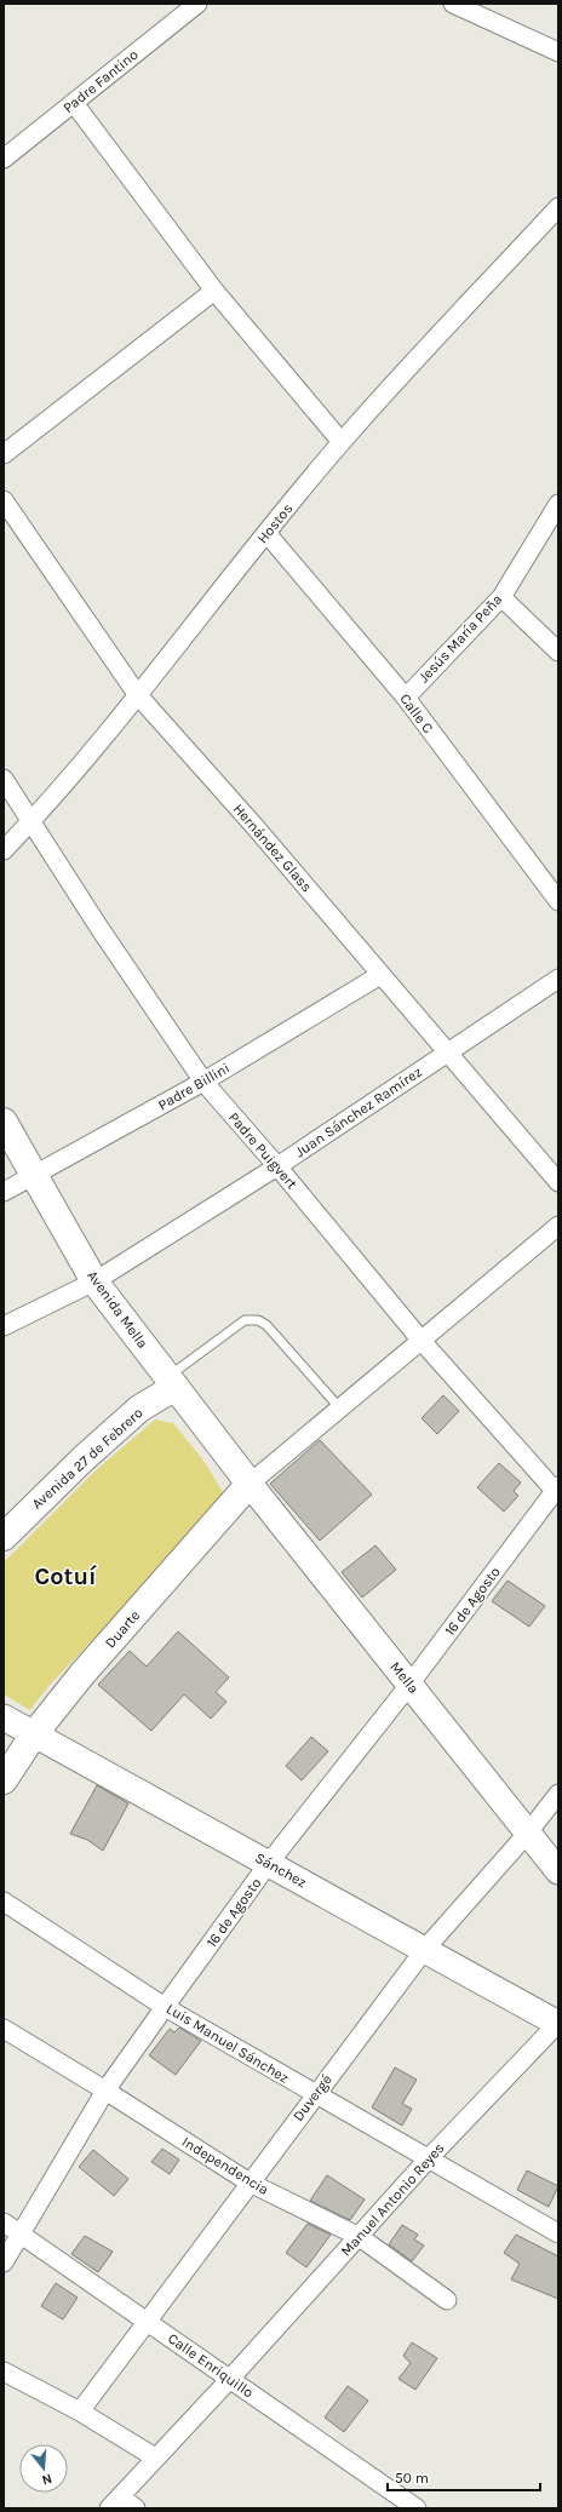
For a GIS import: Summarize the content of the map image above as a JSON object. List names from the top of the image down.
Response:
{
  "streets": {
    "main road": [
      "Avenida Mella",
      "Avenida 27 de Febrero",
      "Duarte",
      "Mella",
      "Sánchez"
    ],
    "street": [
      "Padre Fantino",
      "Hostos",
      "Jesús María Peña",
      "Calle C",
      "Hernández Glass",
      "Padre Billini",
      "Juan Sánchez Ramírez",
      "Padre Puigvert",
      "16 de Agosto",
      "Luis Manuel Sánchez",
      "Duvergé",
      "Independencia",
      "Manuel Antonio Reyes",
      "Calle Enriquillo"
    ]
  },
  "crossings": [
    ["Hostos", "Calle C"],
    ["Hostos", "Hernández Glass"],
    ["Hostos", "Padre Puigvert"],
    ["Jesús María Peña", "Calle C"],
    ["Hernández Glass", "Padre Billini"],
    ["Hernández Glass", "Juan Sánchez Ramírez"],
    ["Padre Billini", "Padre Puigvert"],
    ["Padre Billini", "Avenida Mella"],
    ["Juan Sánchez Ramírez", "Padre Puigvert"],
    ["Juan Sánchez Ramírez", "Avenida Mella"],
    ["Padre Puigvert", "16 de Agosto"],
    ["Avenida Mella", "Avenida 27 de Febrero"],
    ["Avenida Mella", "Duarte"],
    ["Avenida Mella", "Mella"],
    ["16 de Agosto", "Mella"],
    ["16 de Agosto", "Sánchez"],
    ["16 de Agosto", "Luis Manuel Sánchez"],
    ["16 de Agosto", "Independencia"],
    ["16 de Agosto", "Calle Enriquillo"],
    ["Duarte", "Mella"],
    ["Duarte", "Sánchez"],
    ["Mella", "Duvergé"],
    ["Sánchez", "Duvergé"],
    ["Sánchez", "Manuel Antonio Reyes"],
    ["Luis Manuel Sánchez", "Duvergé"],
    ["Luis Manuel Sánchez", "Manuel Antonio Reyes"],
    ["Duvergé", "Independencia"],
    ["Duvergé", "Calle Enriquillo"],
    ["Independencia", "Manuel Antonio Reyes"],
    ["Manuel Antonio Reyes", "Calle Enriquillo"]
  ],
  "districts": ["Cotuí"],
  "scale_bar": "50 m",
  "north": "bottom"
}
